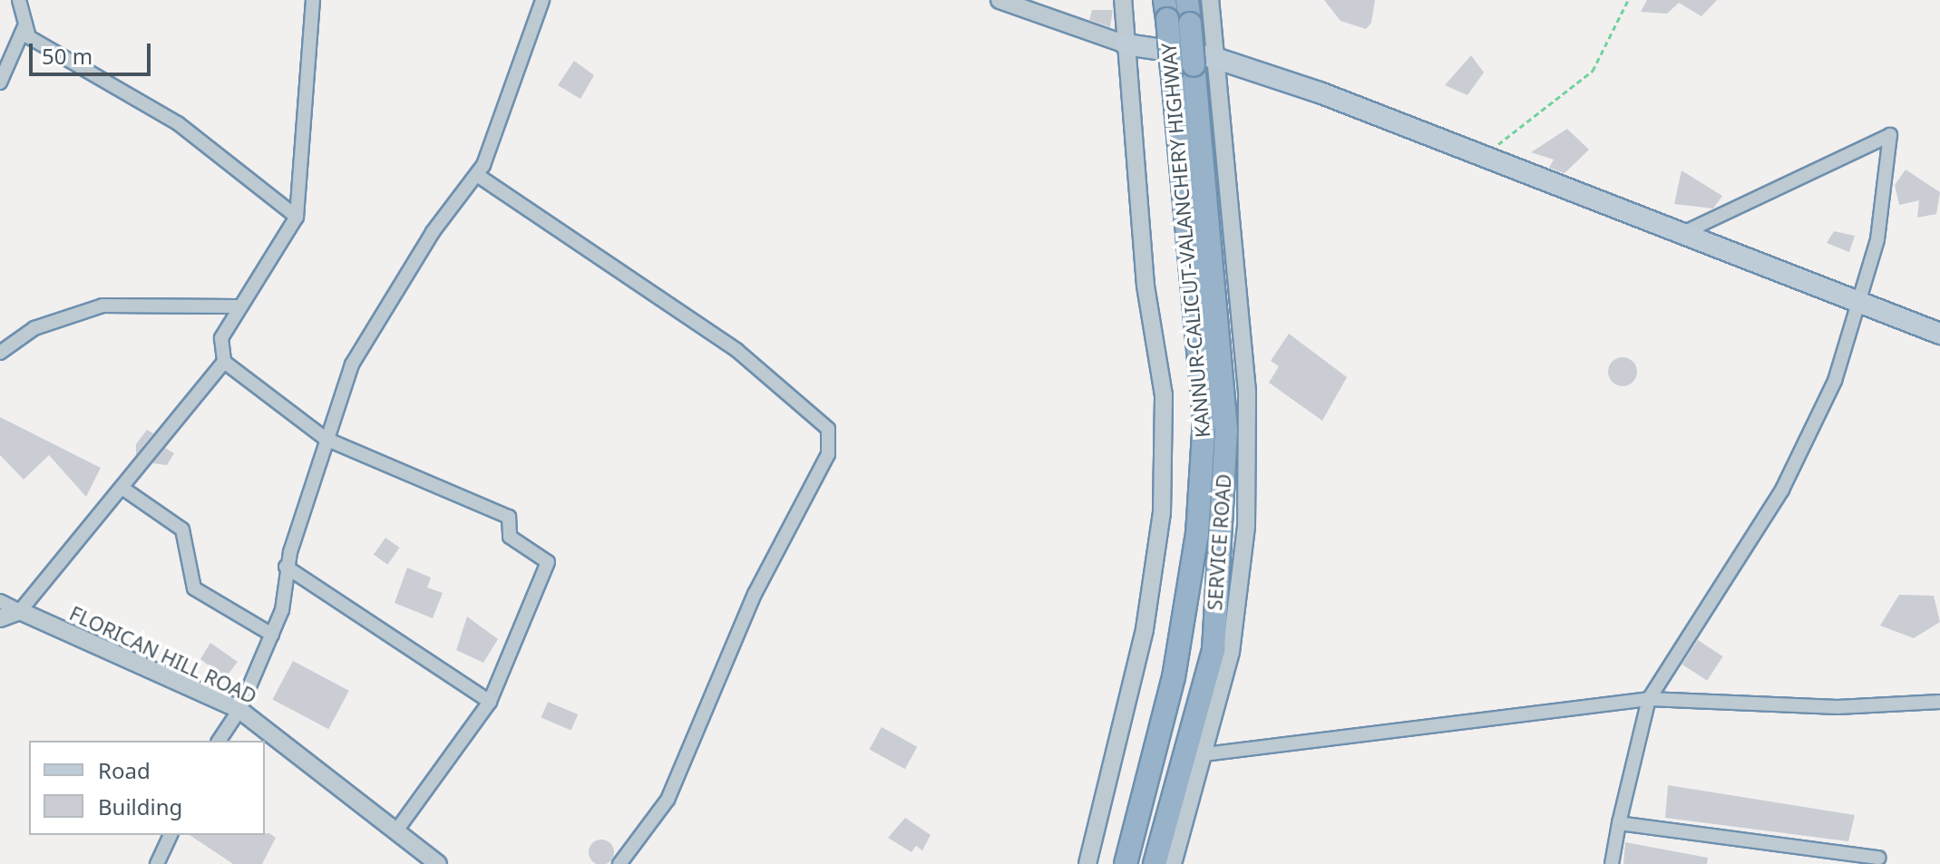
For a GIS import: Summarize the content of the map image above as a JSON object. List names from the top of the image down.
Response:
{
  "streets": {
    "highway": ["KANNUR-CALICUT-VALANCHERY HIGHWAY"],
    "street": ["SERVICE ROAD", "FLORICAN HILL ROAD"]
  },
  "crossings": [
    ["KANNUR-CALICUT-VALANCHERY HIGHWAY", "SERVICE ROAD"]
  ],
  "legend": ["Road", "Building"],
  "scale_bar": "50 m"
}
